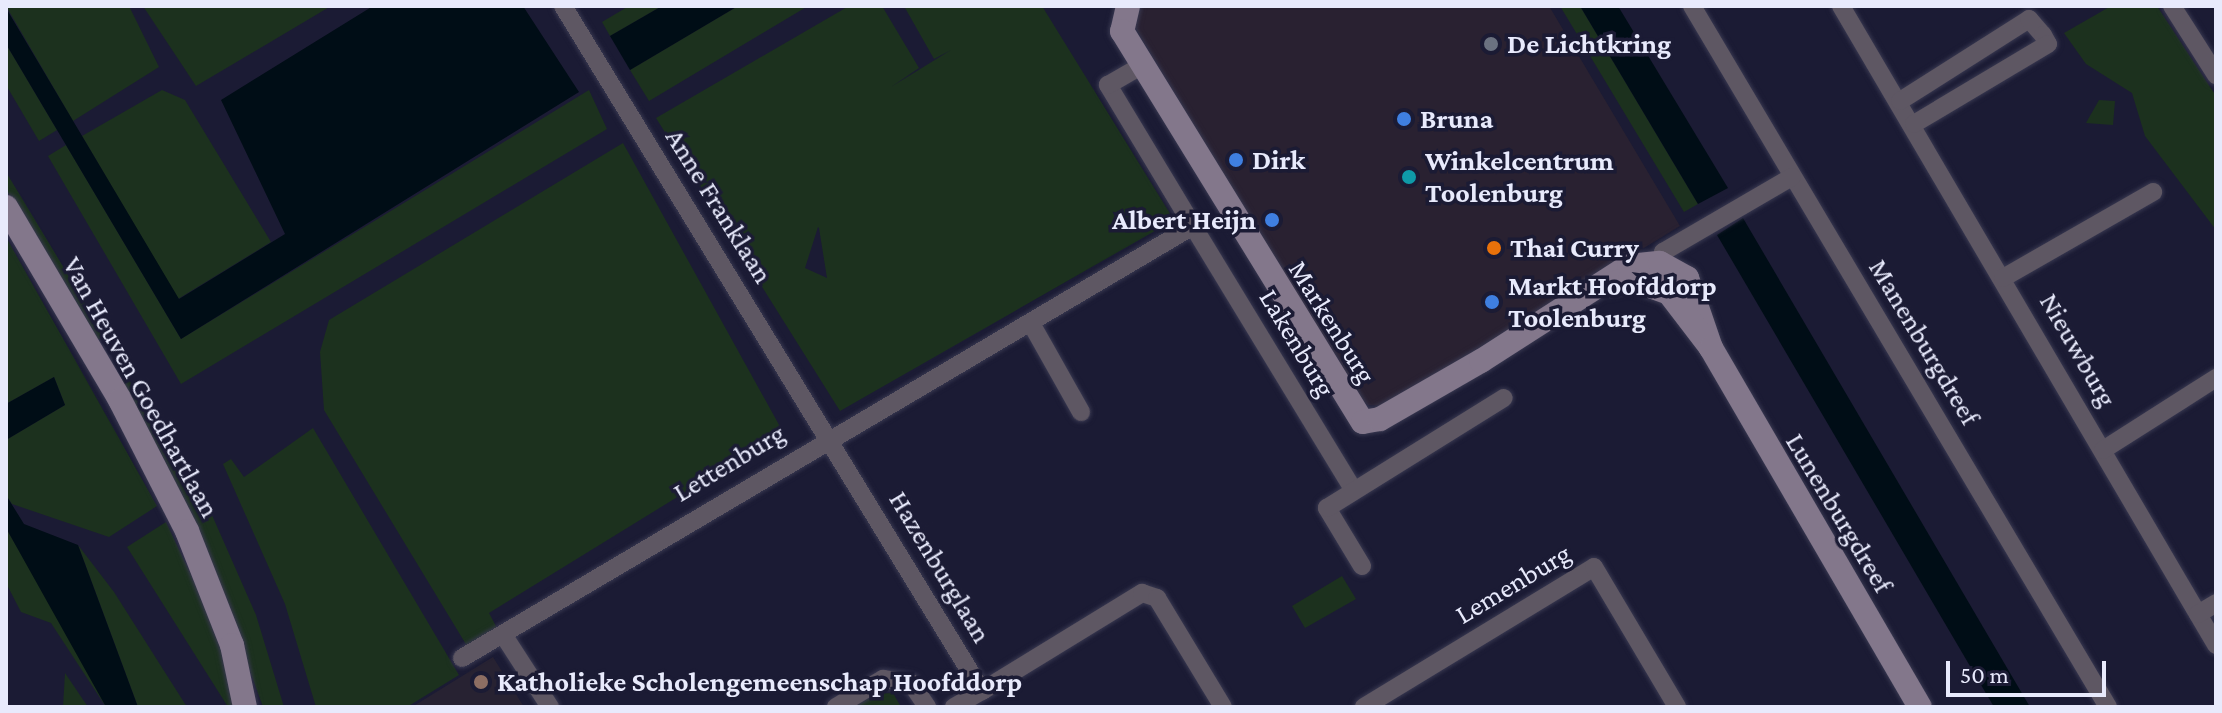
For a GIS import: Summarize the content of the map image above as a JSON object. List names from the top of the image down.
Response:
{
  "streets": {
    "street": [
      "Anne Franklaan",
      "Markenburg",
      "Manenburgdreef",
      "Lakenburg",
      "Nieuwburg",
      "Van Heuven Goedhartlaan",
      "Lettenburg",
      "Lunenburgdreef",
      "Hazenburglaan",
      "Lemenburg"
    ]
  },
  "crossings": [
    ["Anne Franklaan", "Lettenburg"],
    ["Anne Franklaan", "Hazenburglaan"],
    ["Markenburg", "Manenburgdreef"],
    ["Markenburg", "Lunenburgdreef"],
    ["Lakenburg", "Lettenburg"],
    ["Lettenburg", "Hazenburglaan"]
  ],
  "places": [
    "De Lichtkring",
    "Bruna",
    "Dirk",
    "Winkelcentrum Toolenburg",
    "Albert Heijn",
    "Thai Curry",
    "Markt Hoofddorp Toolenburg",
    "Katholieke Scholengemeenschap Hoofddorp"
  ],
  "scale_bar": "50 m"
}
